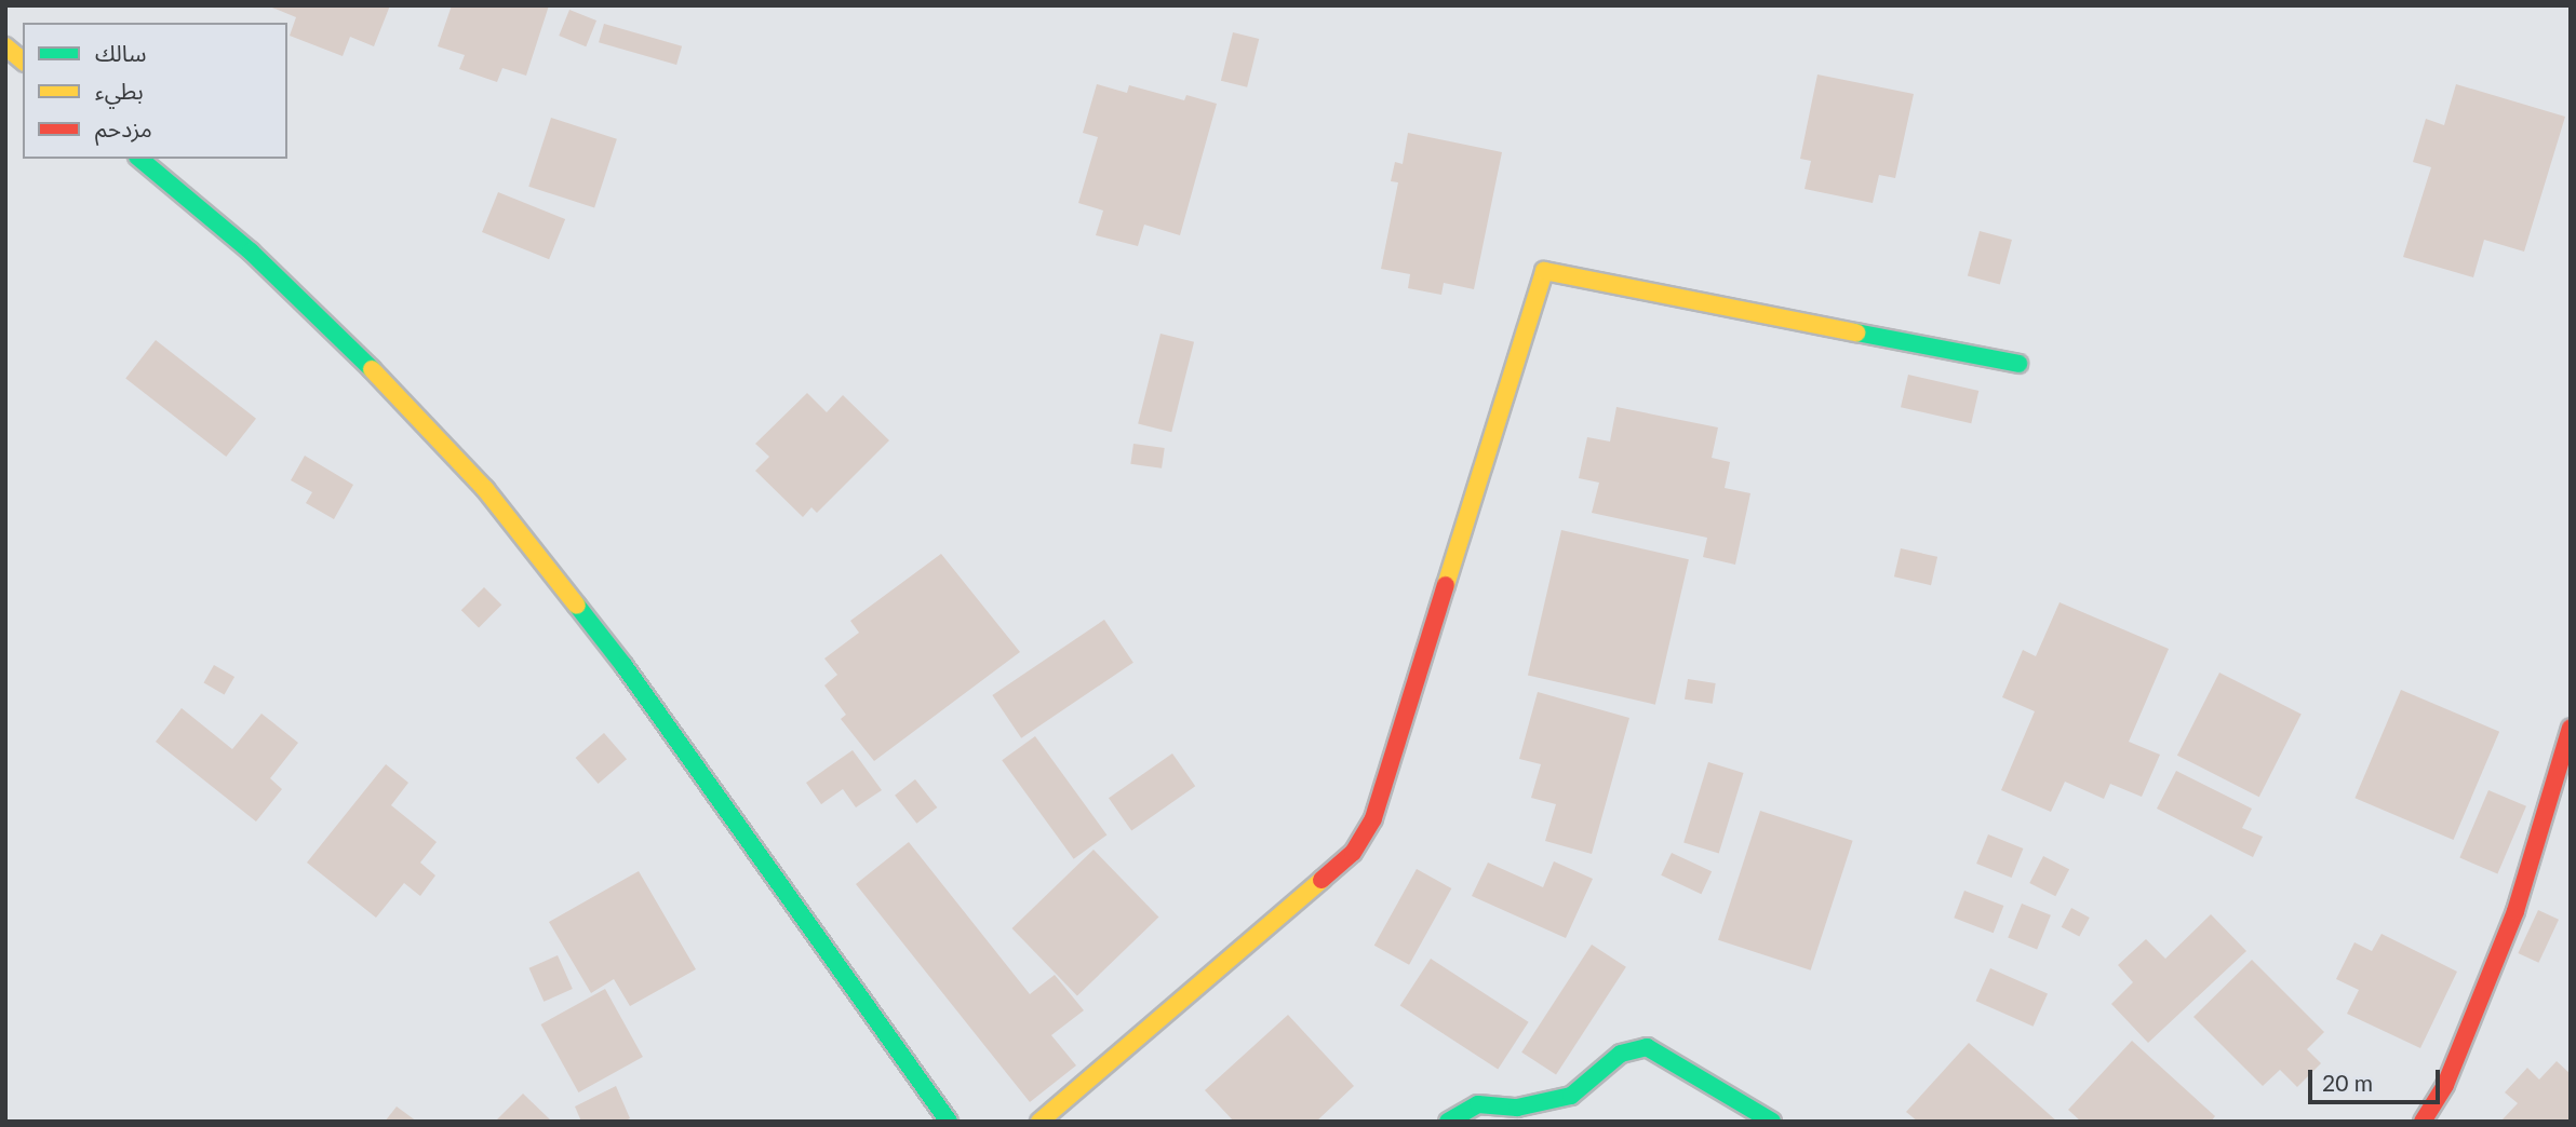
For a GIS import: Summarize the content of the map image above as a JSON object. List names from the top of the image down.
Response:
{
  "legend": ["سالك", "بطيء", "مزدحم"],
  "scale_bar": "20 m"
}
